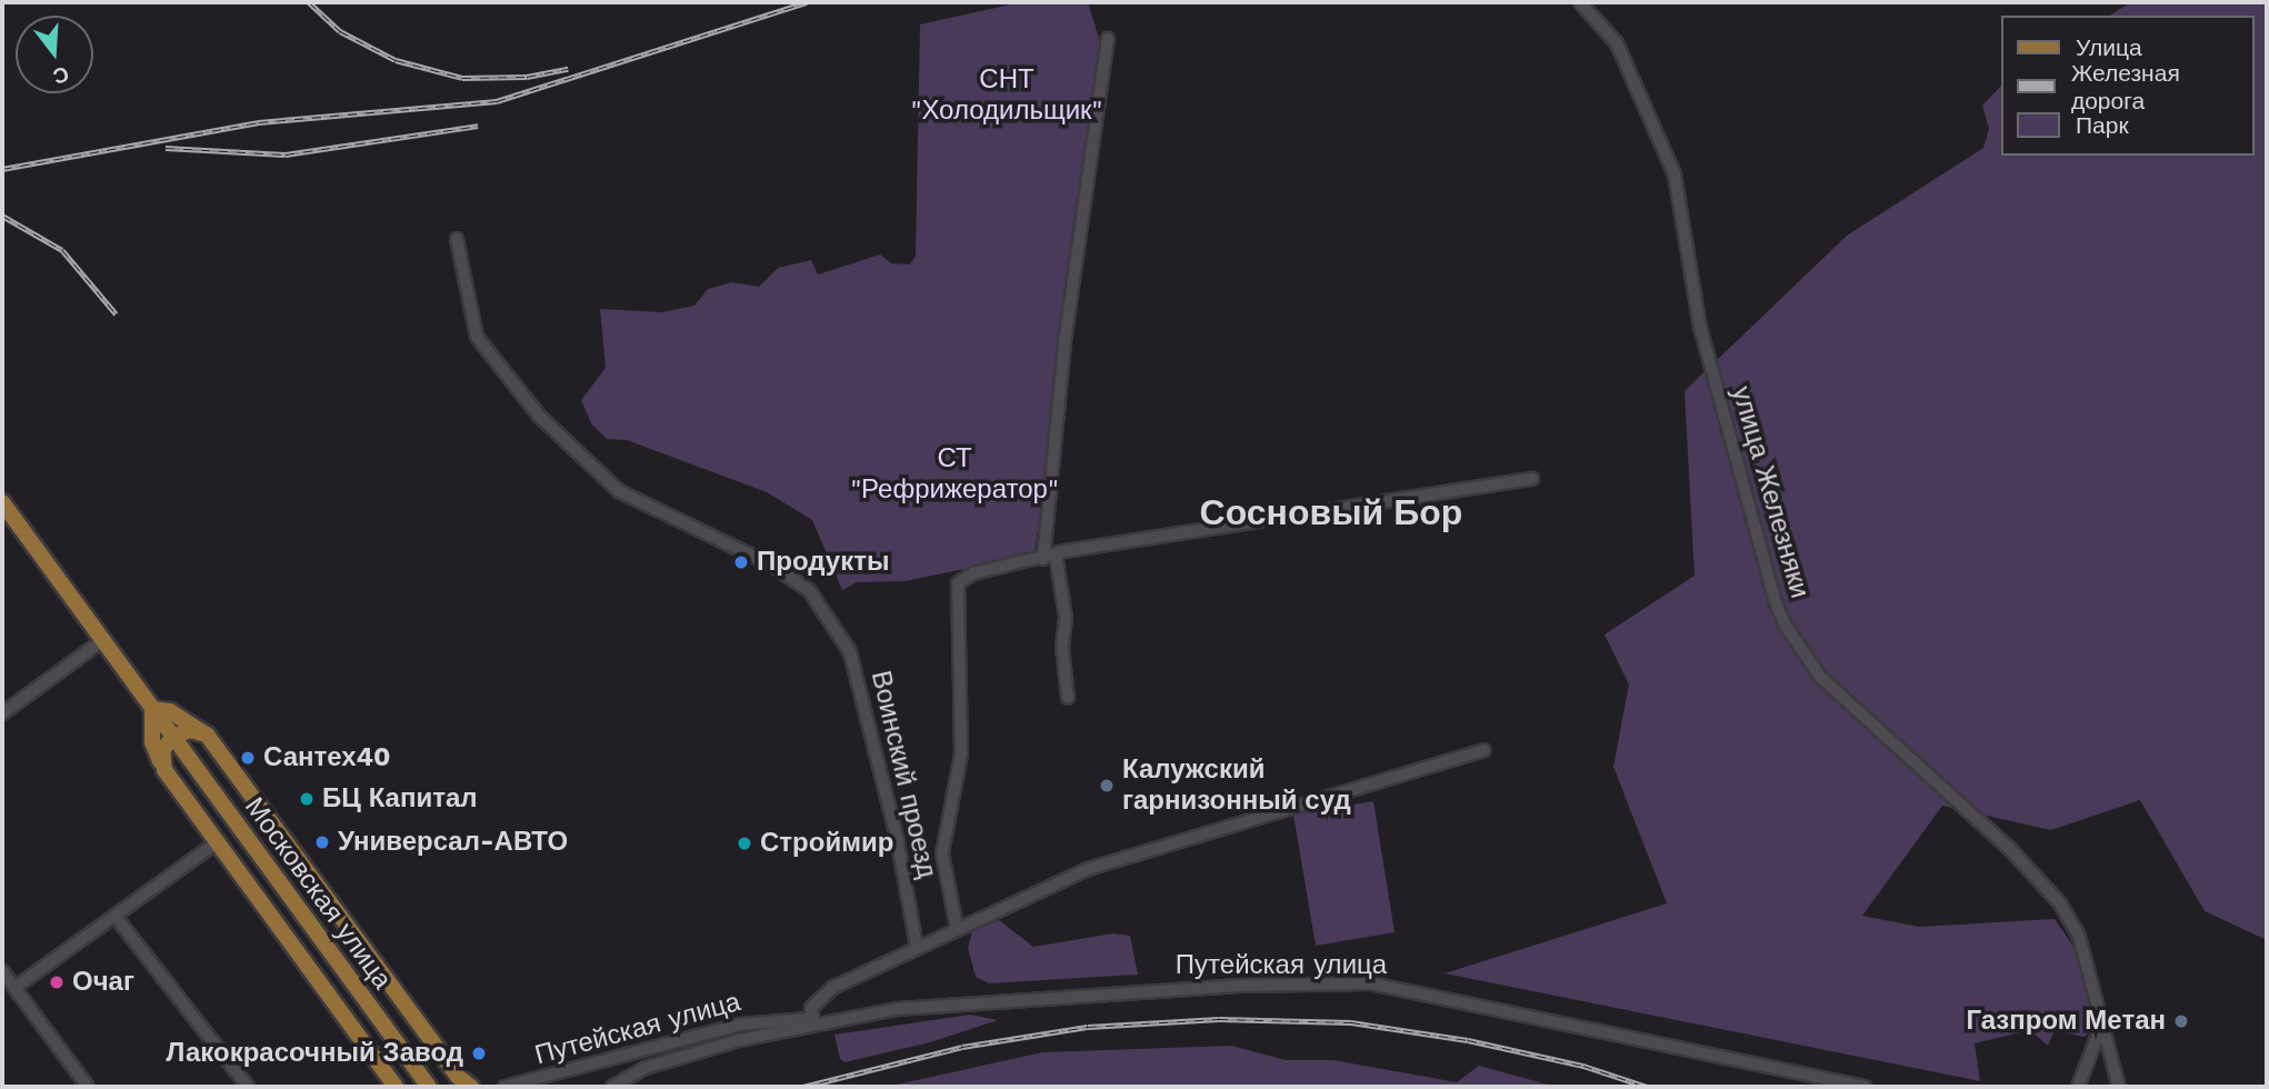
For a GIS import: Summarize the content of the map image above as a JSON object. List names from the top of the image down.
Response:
{
  "streets": {
    "main road": ["Московская улица"],
    "street": ["улица Железняки", "Воинский проезд", "Путейская улица"]
  },
  "districts": ["Сосновый Бор"],
  "parks": ["СНТ \"Холодильщик\"", "СТ \"Рефрижератор\""],
  "places": [
    "Продукты",
    "Сантех40",
    "Калужский гарнизонный суд",
    "БЦ Капитал",
    "Универсал-АВТО",
    "Строймир",
    "Очаг",
    "Газпром Метан",
    "Лакокрасочный Завод"
  ],
  "legend": ["Улица", "Железная дорога", "Парк"],
  "north": "bottom"
}
